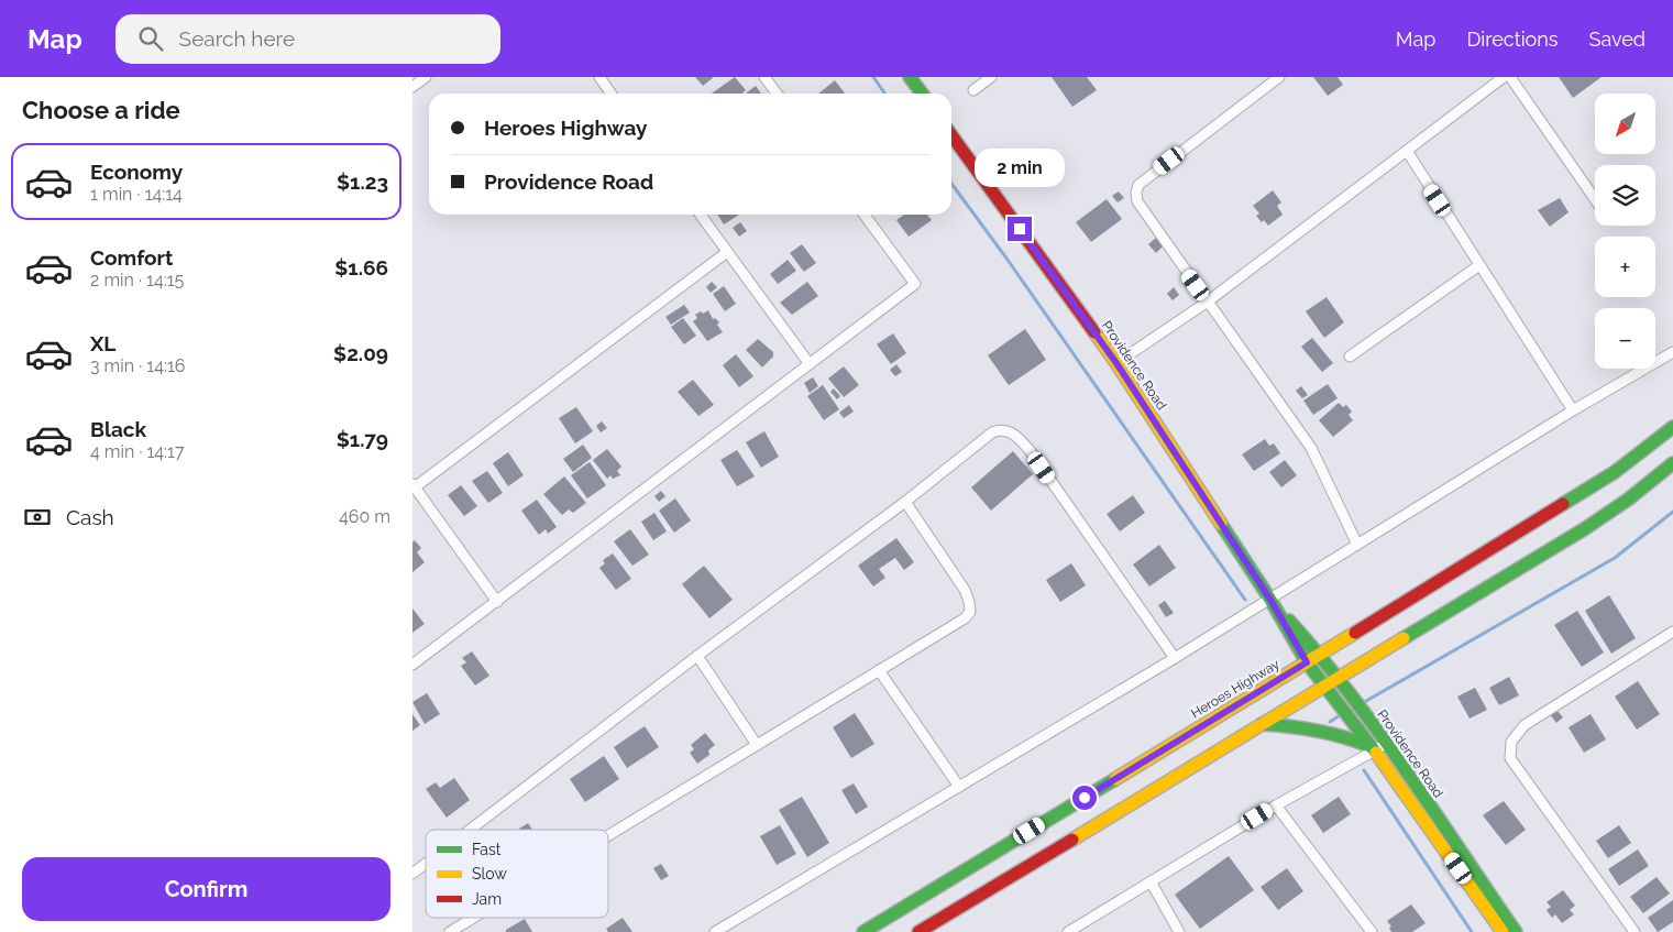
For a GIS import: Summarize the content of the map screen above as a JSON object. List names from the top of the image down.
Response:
{
  "streets": {
    "main road": ["Providence Road", "Heroes Highway"]
  },
  "crossings": [
    ["Providence Road", "Heroes Highway"]
  ],
  "legend": ["Fast", "Slow", "Jam"],
  "north": "bottom left",
  "page": {
    "header": "Map",
    "search": "Search here",
    "nav": ["Map", "Directions", "Saved"],
    "heading": "Choose a ride",
    "map_buttons": ["+", "−"],
    "banner": ["Heroes Highway", "Providence Road"],
    "list": [
      {
        "name": "Economy",
        "note": "1 min · 14:14",
        "value": "$1.23"
      },
      {
        "name": "Comfort",
        "note": "2 min · 14:15",
        "value": "$1.66"
      },
      {
        "name": "XL",
        "note": "3 min · 14:16",
        "value": "$2.09"
      },
      {
        "name": "Black",
        "note": "4 min · 14:17",
        "value": "$1.79"
      }
    ],
    "bubble": "2 min",
    "pay": ["Cash", "460 m"],
    "buttons": "Confirm"
  }
}
